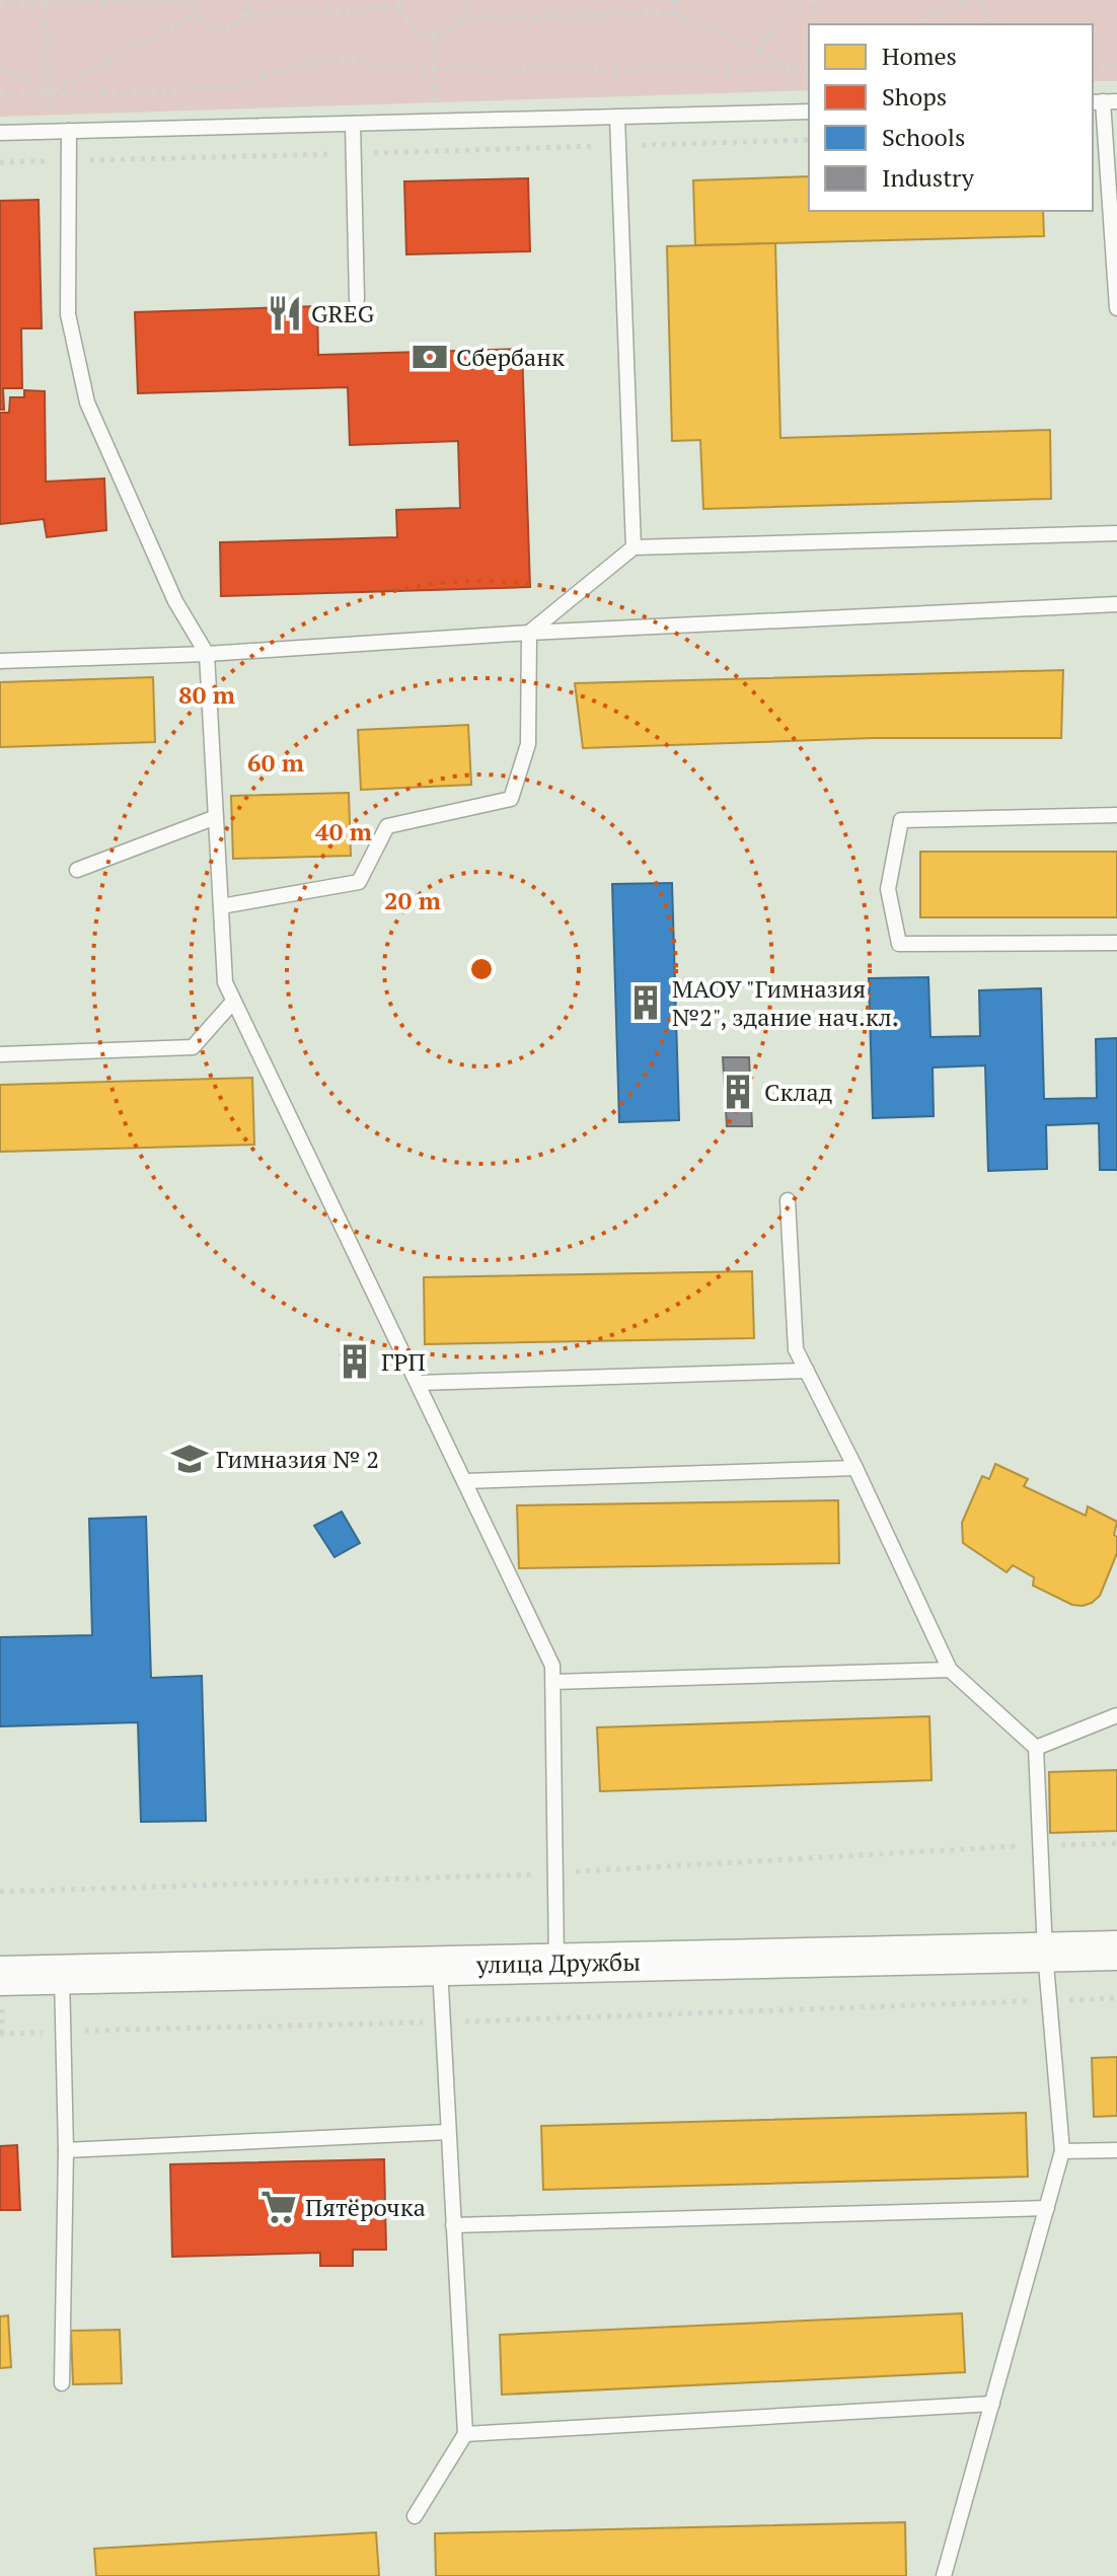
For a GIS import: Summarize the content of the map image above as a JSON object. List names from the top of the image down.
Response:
{
  "streets": {
    "main road": ["улица Дружбы"]
  },
  "places": {
    "restaurant": ["GREG"],
    "bank": ["Сбербанк"],
    "building": ["МАОУ \"Гимназия №2\", здание нач.кл.", "Склад", "ГРП"],
    "school or university": ["Гимназия № 2"],
    "supermarket": ["Пятёрочка"]
  },
  "legend": [
    "Homes",
    "Shops",
    "Schools",
    "Industry"
  ],
  "rings": [
    "80 m",
    "60 m",
    "40 m",
    "20 m"
  ]
}
